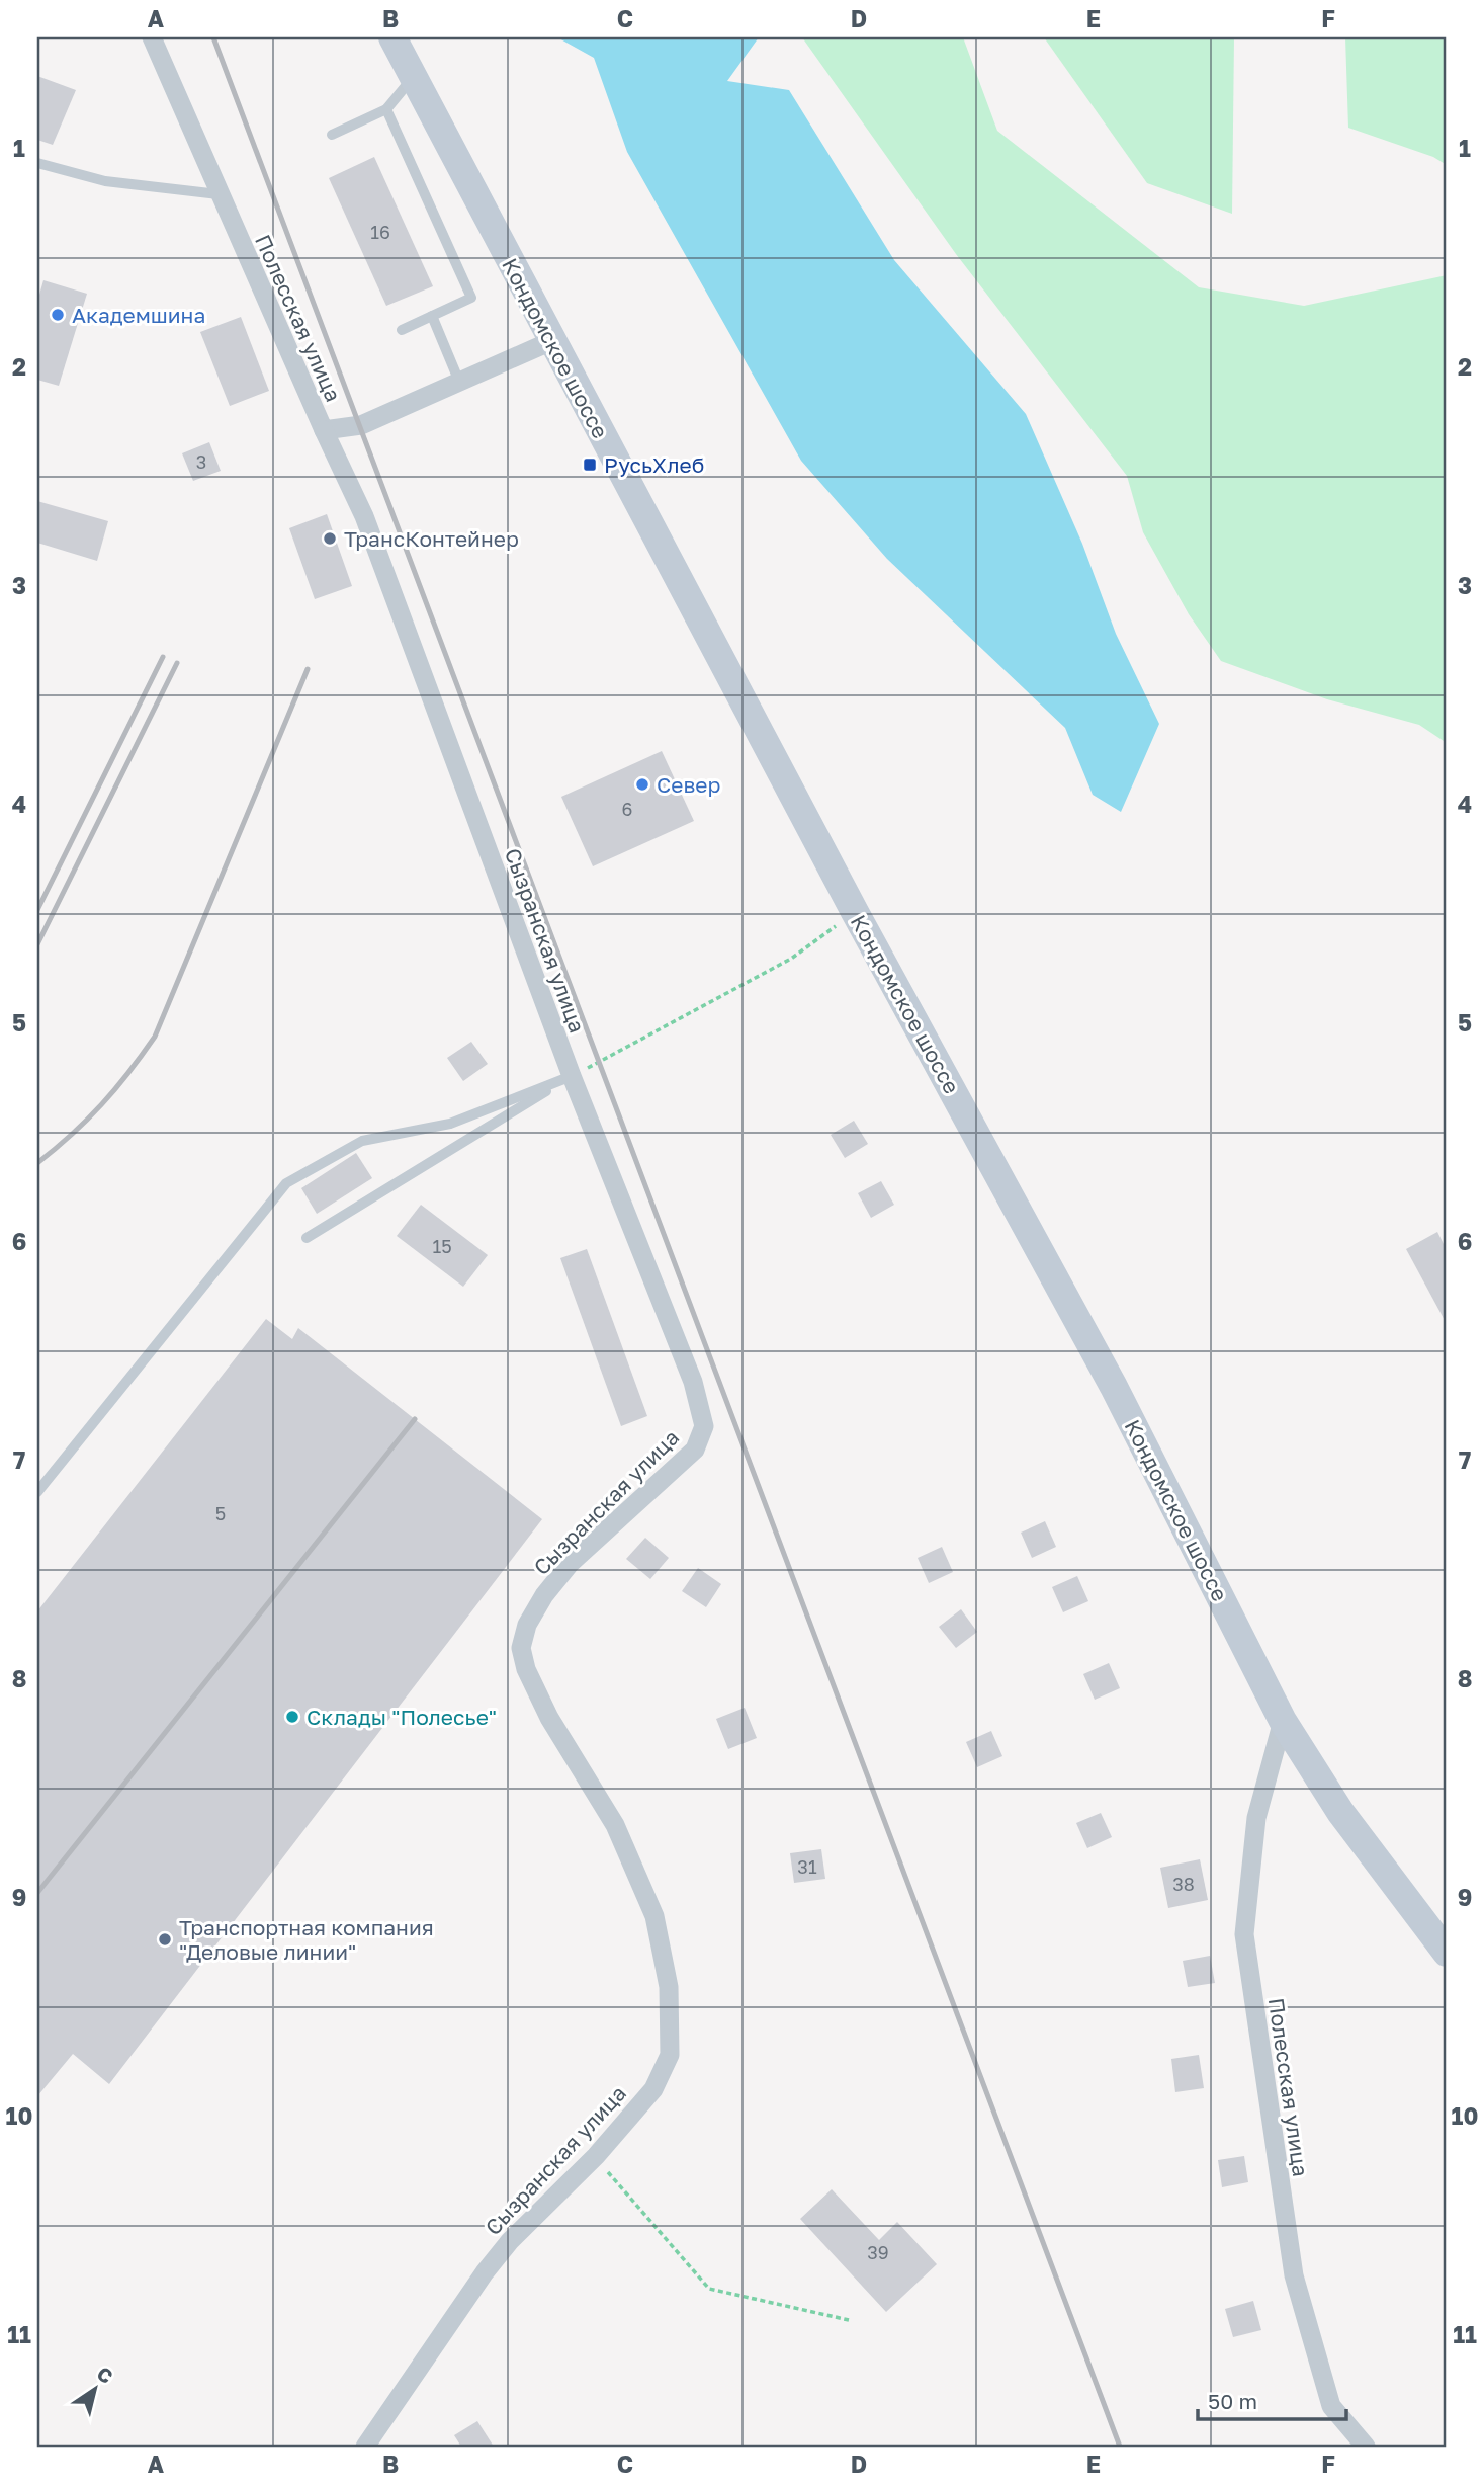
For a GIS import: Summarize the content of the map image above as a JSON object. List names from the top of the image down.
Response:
{
  "streets": {
    "street": ["Полесская улица", "Кондомское шоссе", "Сызранская улица"]
  },
  "crossings": [
    ["Полесская улица", "Кондомское шоссе"],
    ["Полесская улица", "Сызранская улица"]
  ],
  "places": {
    "other": [
      "Академшина",
      "ТрансКонтейнер",
      "Север",
      "Склады \"Полесье\"",
      "Транспортная компания \"Деловые линии\""
    ],
    "transit": ["РусьХлеб"]
  },
  "house_numbers": [
    "16",
    "3",
    "6",
    "15",
    "5",
    "31",
    "38",
    "39"
  ],
  "scale_bar": "50 m",
  "north": "top right",
  "grid": {
    "columns": [
      "A",
      "B",
      "C",
      "D",
      "E",
      "F"
    ],
    "rows": [
      "1",
      "2",
      "3",
      "4",
      "5",
      "6",
      "7",
      "8",
      "9",
      "10",
      "11"
    ]
  }
}
